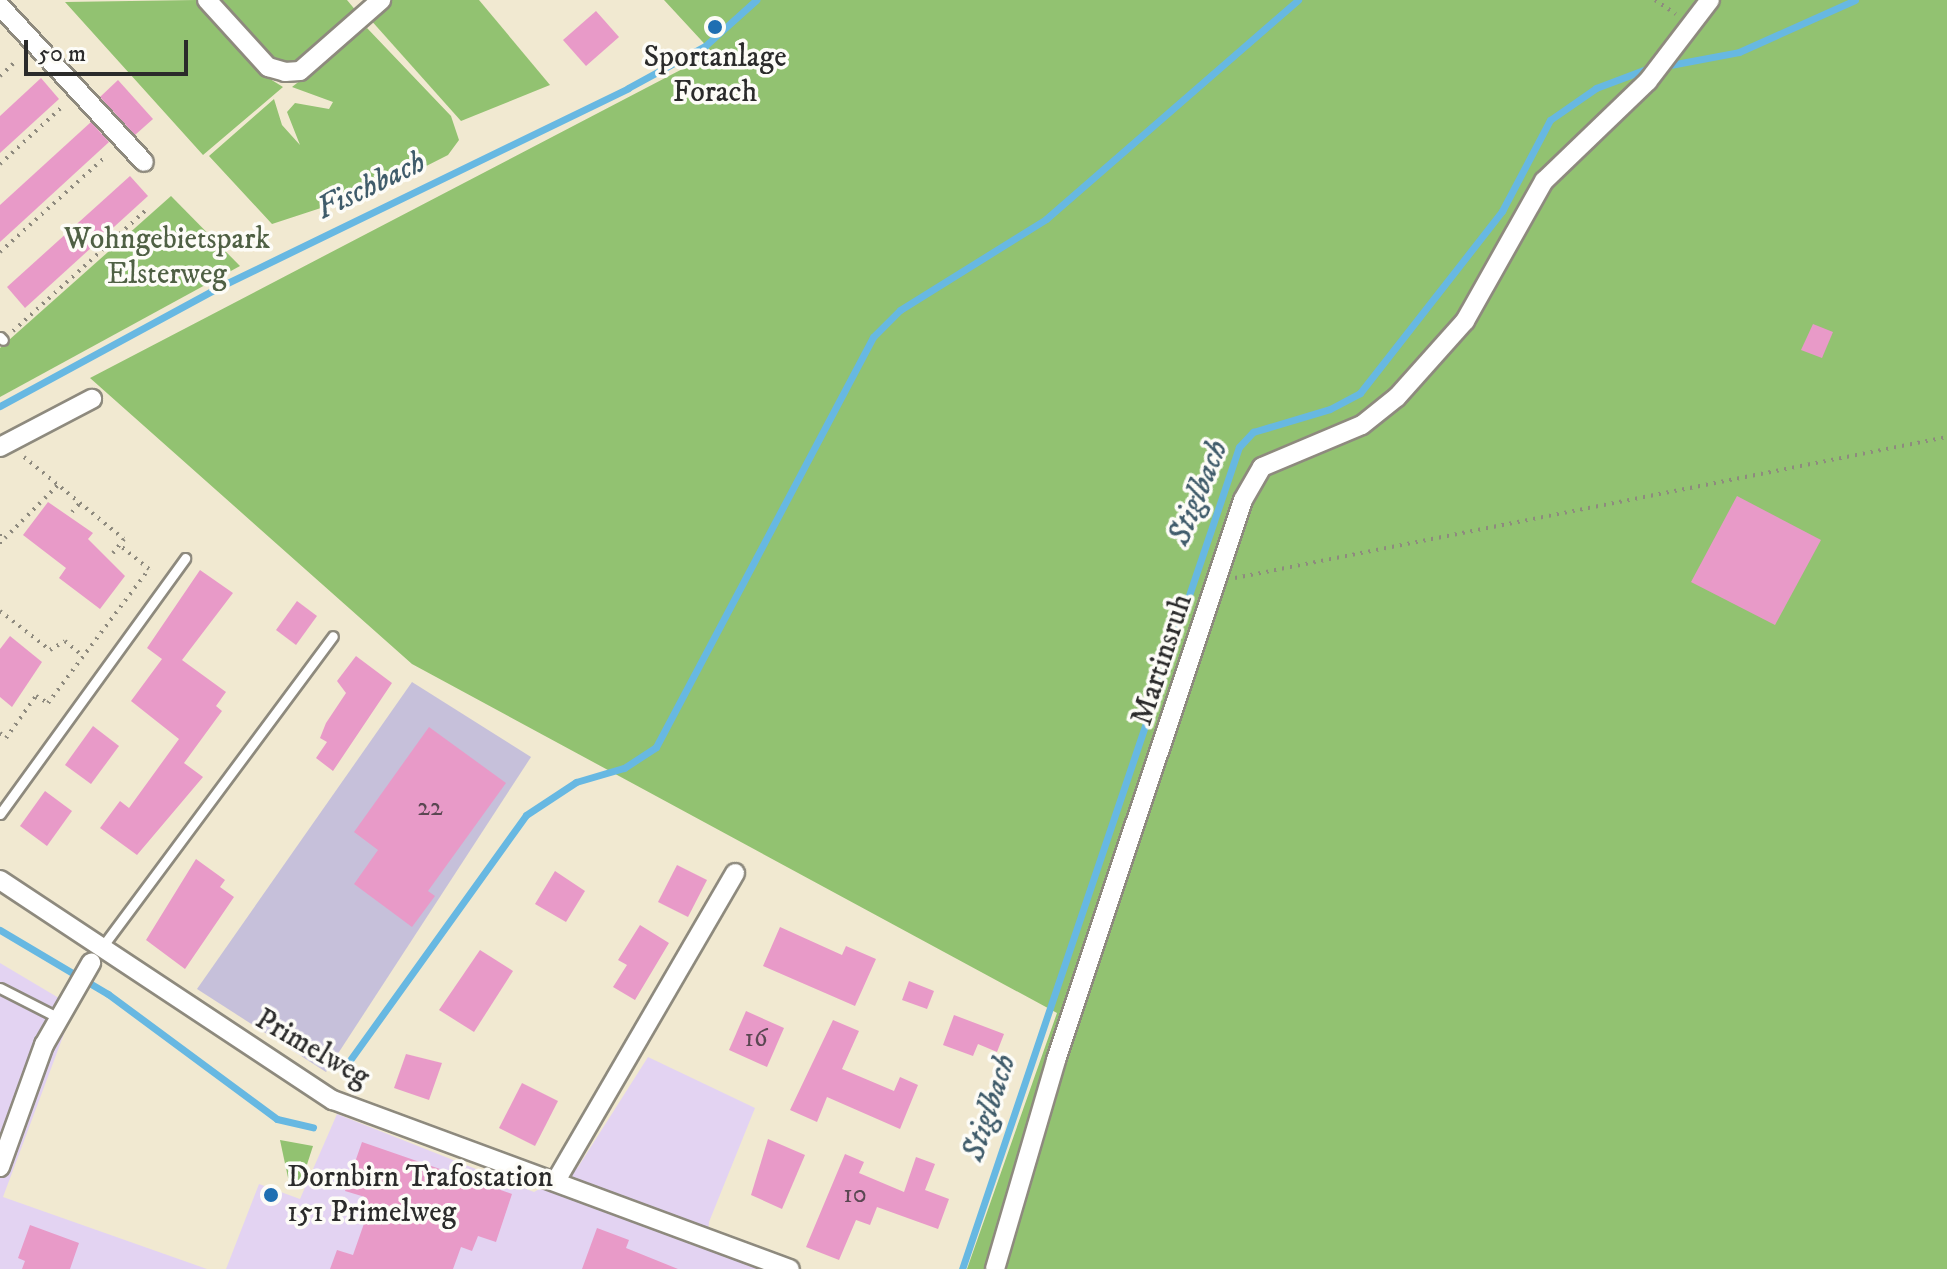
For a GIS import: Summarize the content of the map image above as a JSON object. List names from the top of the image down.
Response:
{
  "streets": {
    "street": ["Martinsruh", "Primelweg"]
  },
  "water": ["Fischbach", "Stiglbach"],
  "parks": ["Wohngebietspark Elsterweg"],
  "places": ["Sportanlage Forach", "Dornbirn Trafostation 151 Primelweg"],
  "house_numbers": ["22", "16", "10"],
  "scale_bar": "50 m"
}
